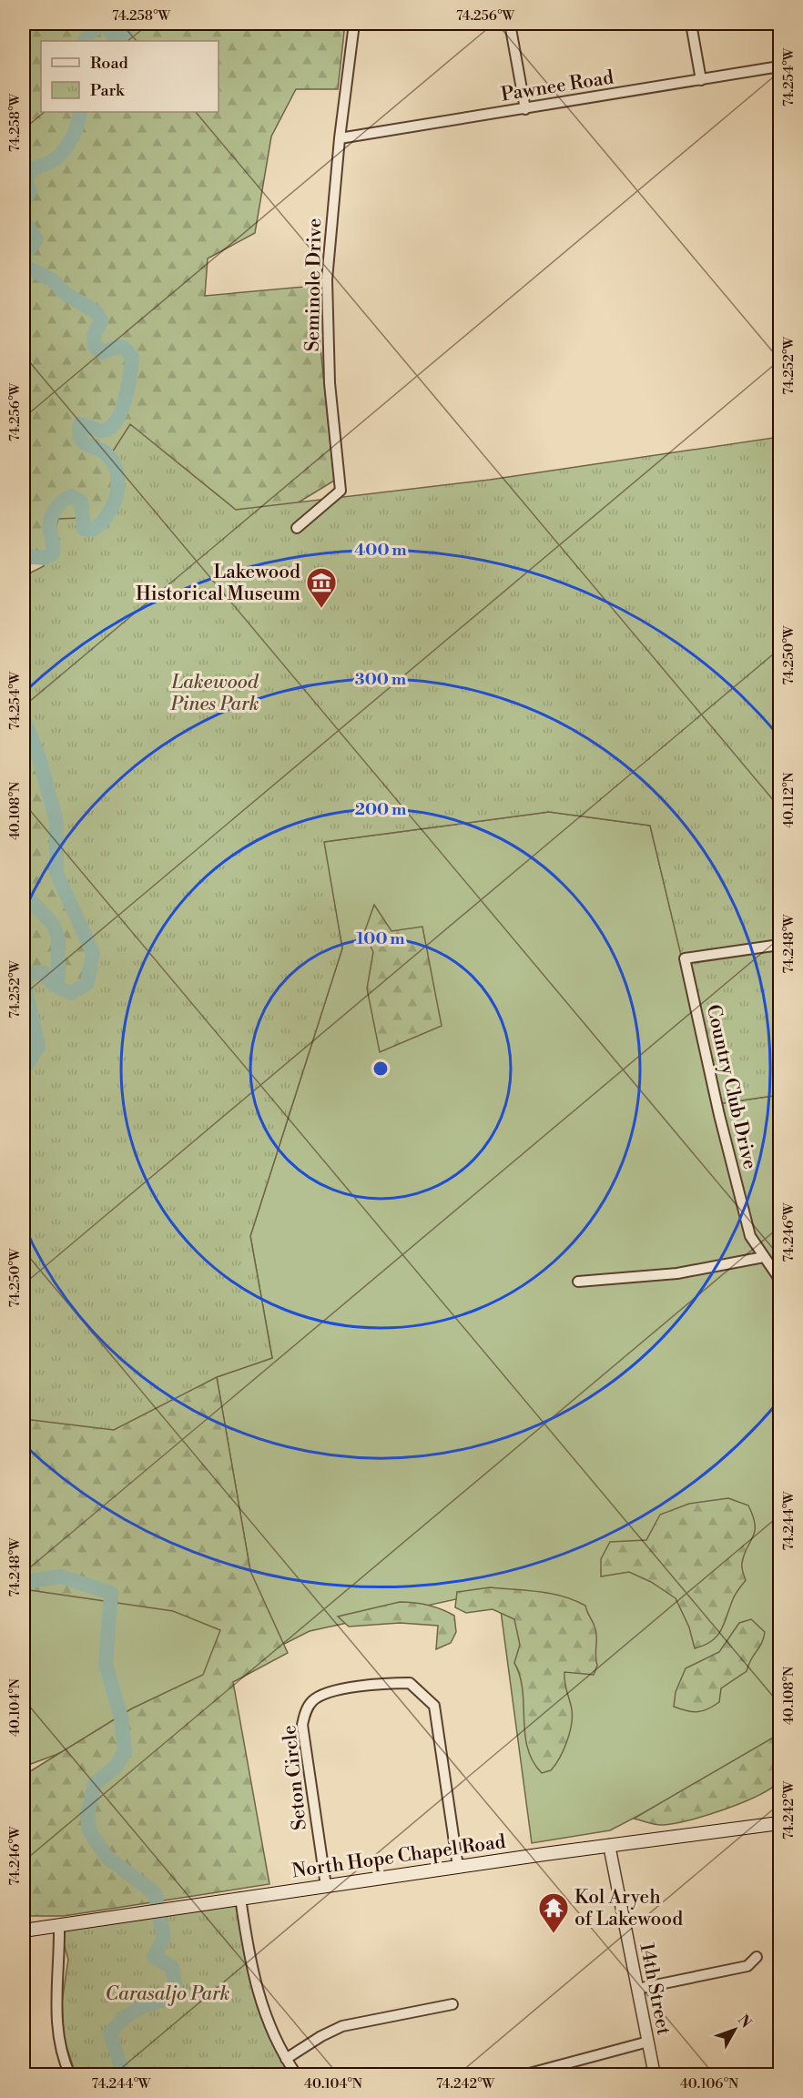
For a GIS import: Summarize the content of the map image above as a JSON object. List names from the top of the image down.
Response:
{
  "streets": {
    "main road": ["North Hope Chapel Road"],
    "street": [
      "Pawnee Road",
      "Seminole Drive",
      "Country Club Drive",
      "Seton Circle",
      "14th Street"
    ]
  },
  "crossings": [
    ["Pawnee Road", "Seminole Drive"],
    ["Seton Circle", "North Hope Chapel Road"],
    ["North Hope Chapel Road", "14th Street"]
  ],
  "parks": ["Lakewood Pines Park", "Carasaljo Park"],
  "places": {
    "museum": ["Lakewood Historical Museum"],
    "temple": ["Kol Aryeh of Lakewood"]
  },
  "legend": ["Road", "Park"],
  "north": "top right",
  "coordinates": [
    "74.258°W",
    "74.256°W",
    "74.254°W",
    "74.252°W",
    "74.250°W",
    "40.112°N",
    "40.108°N",
    "74.248°W",
    "74.246°W",
    "74.244°W",
    "40.104°N",
    "74.242°W",
    "40.106°N"
  ],
  "rings": [
    "400 m",
    "300 m",
    "200 m",
    "100 m"
  ]
}
